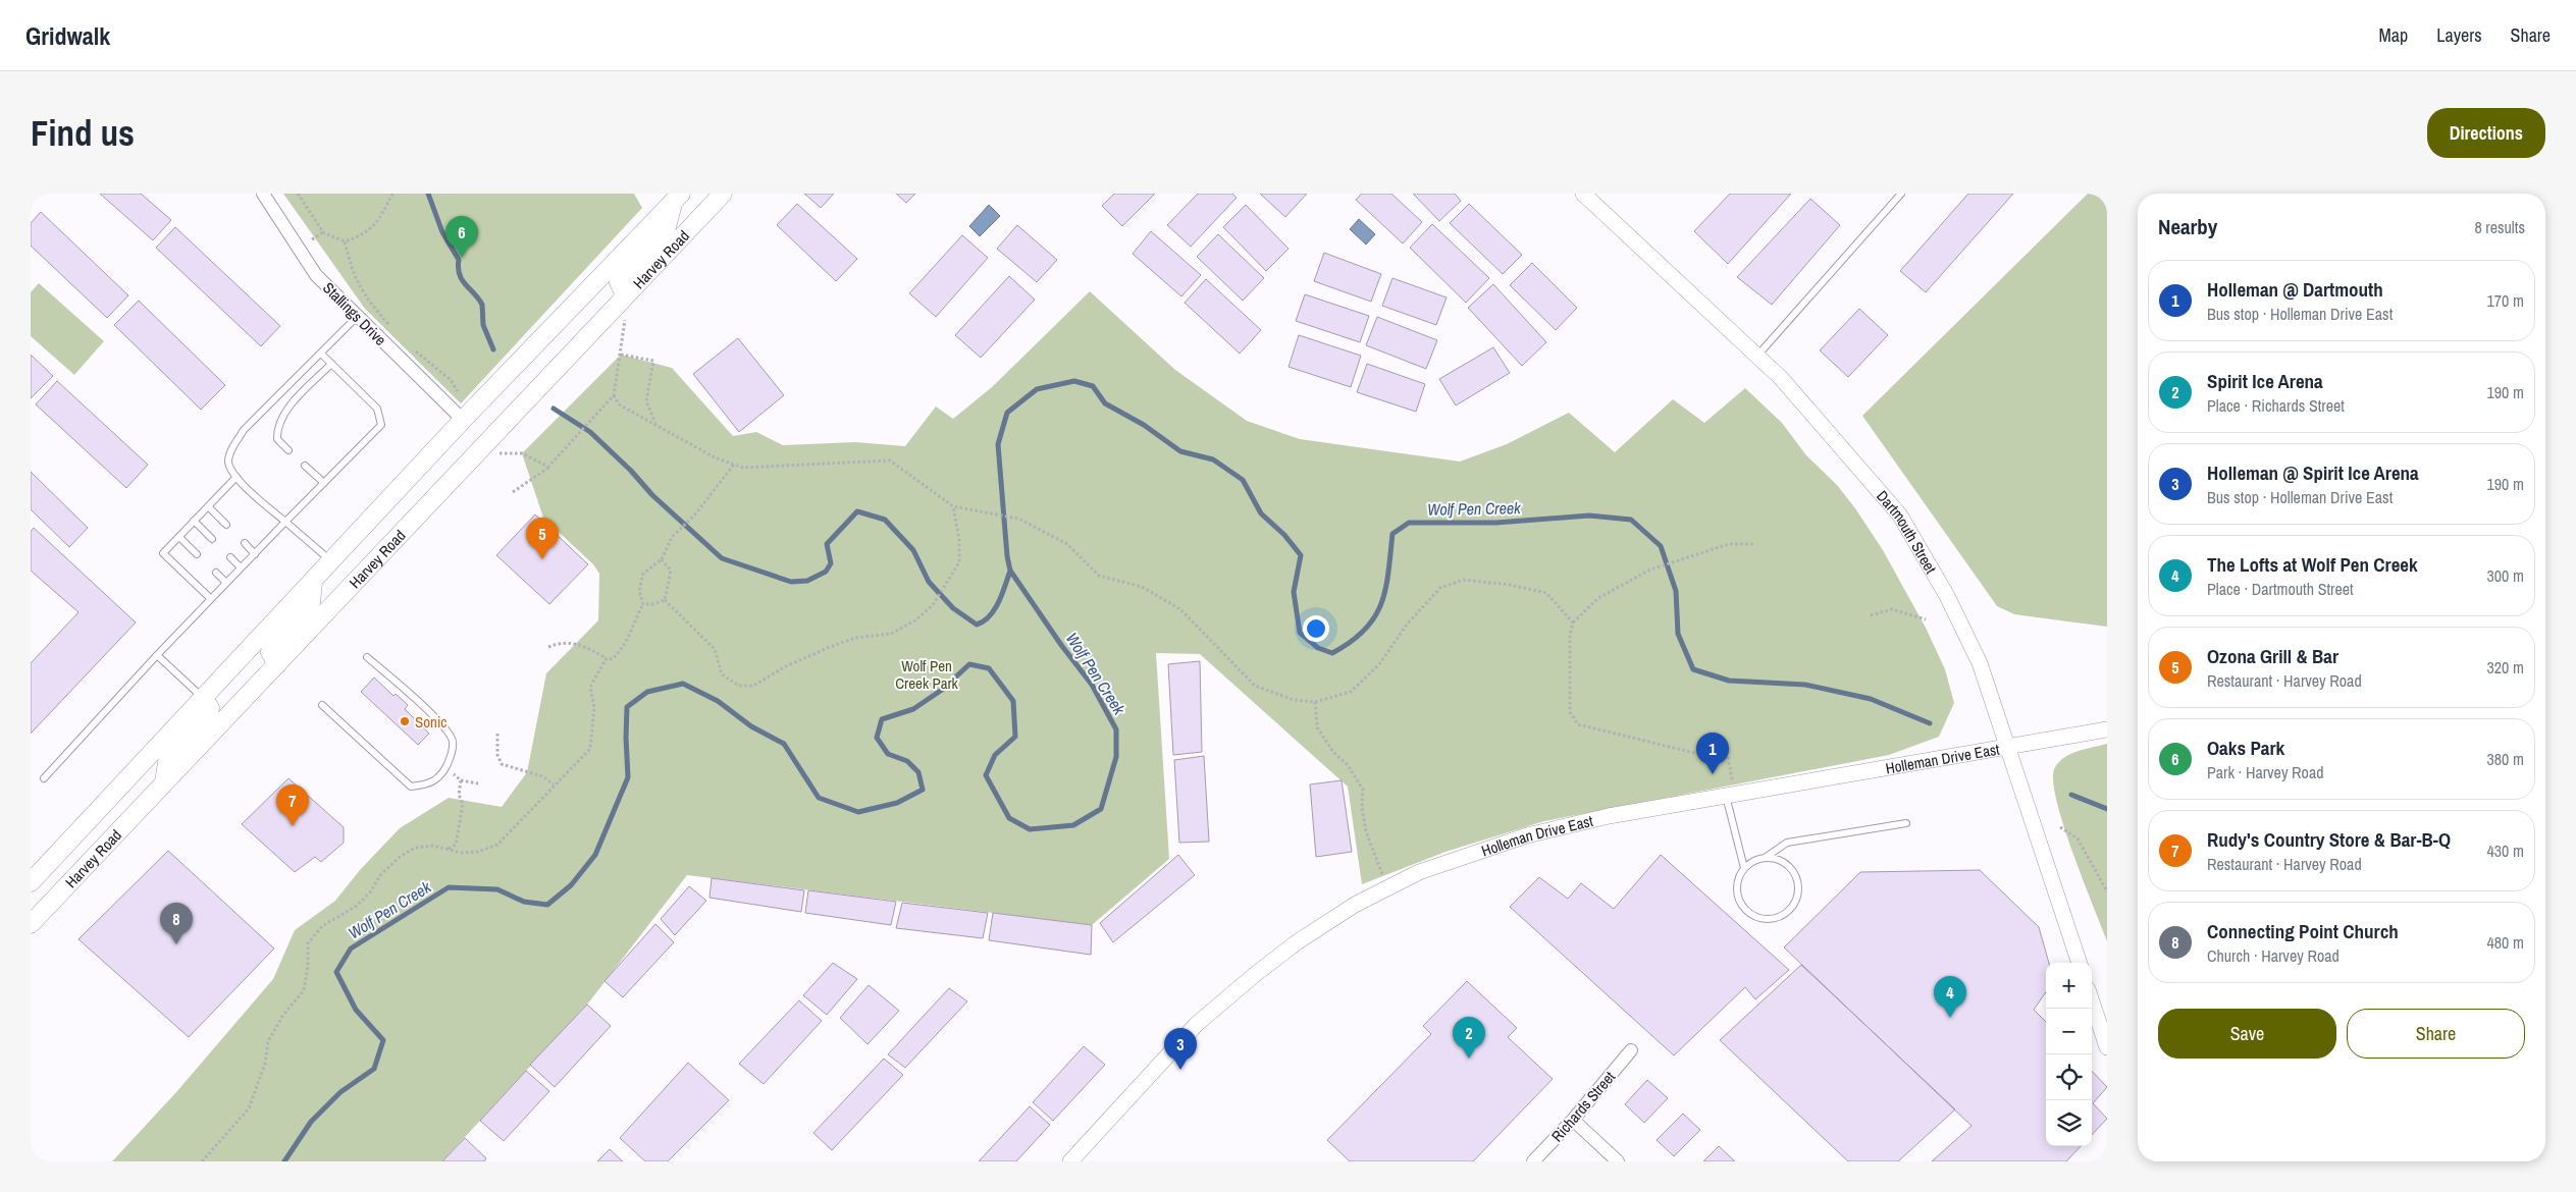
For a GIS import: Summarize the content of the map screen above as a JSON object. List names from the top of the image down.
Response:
{
  "streets": {
    "main road": ["Harvey Road"],
    "street": [
      "Stallings Drive",
      "Dartmouth Street",
      "Holleman Drive East",
      "Richards Street"
    ]
  },
  "crossings": [
    ["Harvey Road", "Stallings Drive"],
    ["Dartmouth Street", "Holleman Drive East"]
  ],
  "water": ["Wolf Pen Creek"],
  "parks": ["Wolf Pen Creek Park"],
  "places": ["Sonic"],
  "page": {
    "header": "Gridwalk",
    "nav": ["Map", "Layers", "Share"],
    "buttons": [
      "Directions",
      ["Save", "Share"]
    ],
    "title": "Find us",
    "heading": ["Nearby", "8 results"],
    "pins": [
      "6",
      "5",
      "1",
      "7",
      "8",
      "4",
      "2",
      "3"
    ],
    "list": [
      {
        "mark": "1",
        "name": "Holleman @ Dartmouth",
        "note": "Bus stop · Holleman Drive East",
        "value": "170 m"
      },
      {
        "mark": "2",
        "name": "Spirit Ice Arena",
        "note": "Place · Richards Street",
        "value": "190 m"
      },
      {
        "mark": "3",
        "name": "Holleman @ Spirit Ice Arena",
        "note": "Bus stop · Holleman Drive East",
        "value": "190 m"
      },
      {
        "mark": "4",
        "name": "The Lofts at Wolf Pen Creek",
        "note": "Place · Dartmouth Street",
        "value": "300 m"
      },
      {
        "mark": "5",
        "name": "Ozona Grill & Bar",
        "note": "Restaurant · Harvey Road",
        "value": "320 m"
      },
      {
        "mark": "6",
        "name": "Oaks Park",
        "note": "Park · Harvey Road",
        "value": "380 m"
      },
      {
        "mark": "7",
        "name": "Rudy's Country Store & Bar-B-Q",
        "note": "Restaurant · Harvey Road",
        "value": "430 m"
      },
      {
        "mark": "8",
        "name": "Connecting Point Church",
        "note": "Church · Harvey Road",
        "value": "480 m"
      }
    ],
    "map_buttons": ["+", "−"]
  }
}
